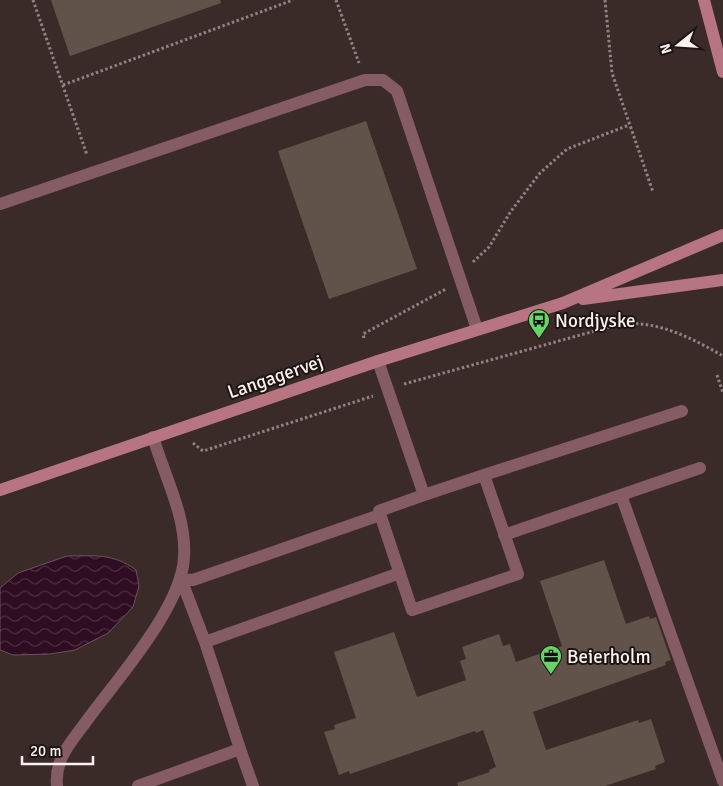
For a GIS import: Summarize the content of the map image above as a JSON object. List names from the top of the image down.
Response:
{
  "streets": {
    "street": ["Langagervej"]
  },
  "places": {
    "bus stop": ["Nordjyske"],
    "office": ["Beierholm"]
  },
  "scale_bar": "20 m",
  "north": "left"
}
